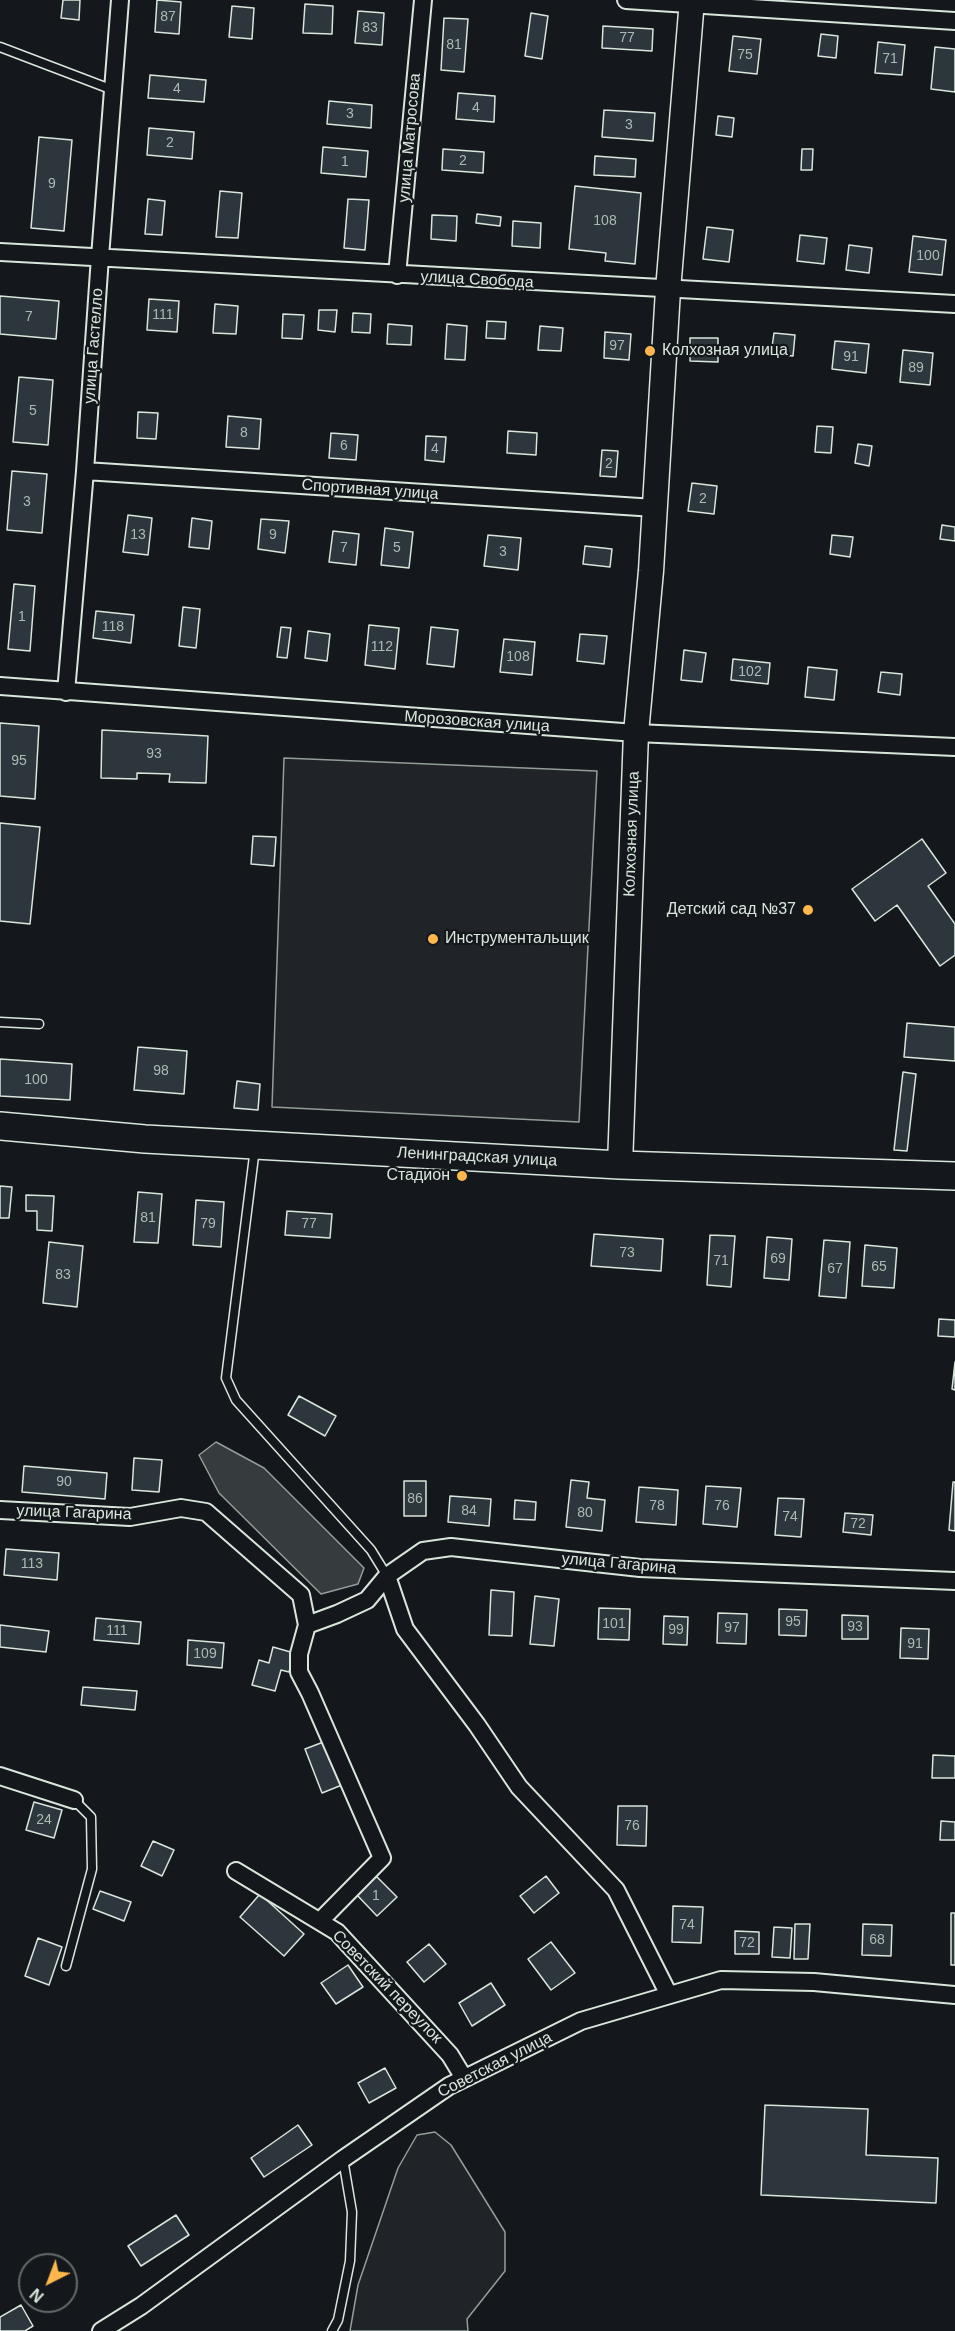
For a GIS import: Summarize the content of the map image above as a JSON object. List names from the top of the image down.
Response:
{
  "streets": {
    "main road": ["Колхозная улица", "Ленинградская улица"],
    "street": [
      "улица Матросова",
      "улица Свобода",
      "улица Гастелло",
      "Спортивная улица",
      "Морозовская улица",
      "улица Гагарина",
      "Советский переулок",
      "Советская улица"
    ]
  },
  "crossings": [
    ["улица Матросова", "улица Свобода"],
    ["улица Свобода", "улица Гастелло"],
    ["улица Свобода", "Колхозная улица"],
    ["улица Гастелло", "Спортивная улица"],
    ["улица Гастелло", "Морозовская улица"],
    ["Спортивная улица", "Колхозная улица"],
    ["Морозовская улица", "Колхозная улица"],
    ["Колхозная улица", "Ленинградская улица"],
    ["улица Гагарина", "Советский переулок"],
    ["Советский переулок", "Советская улица"]
  ],
  "places": [
    "Колхозная улица",
    "Детский сад №37",
    "Инструментальщик",
    "Стадион"
  ],
  "house_numbers": [
    "87",
    "83",
    "77",
    "81",
    "75",
    "71",
    "4",
    "4",
    "3",
    "3",
    "2",
    "2",
    "1",
    "9",
    "108",
    "100",
    "111",
    "7",
    "97",
    "91",
    "89",
    "5",
    "8",
    "6",
    "4",
    "2",
    "2",
    "3",
    "13",
    "9",
    "7",
    "5",
    "3",
    "1",
    "118",
    "112",
    "108",
    "102",
    "93",
    "95",
    "98",
    "100",
    "81",
    "79",
    "77",
    "73",
    "69",
    "71",
    "65",
    "67",
    "83",
    "90",
    "86",
    "78",
    "76",
    "84",
    "80",
    "74",
    "72",
    "113",
    "95",
    "101",
    "93",
    "97",
    "99",
    "111",
    "91",
    "109",
    "24",
    "76",
    "1",
    "74",
    "68",
    "72"
  ],
  "north": "bottom left"
}
